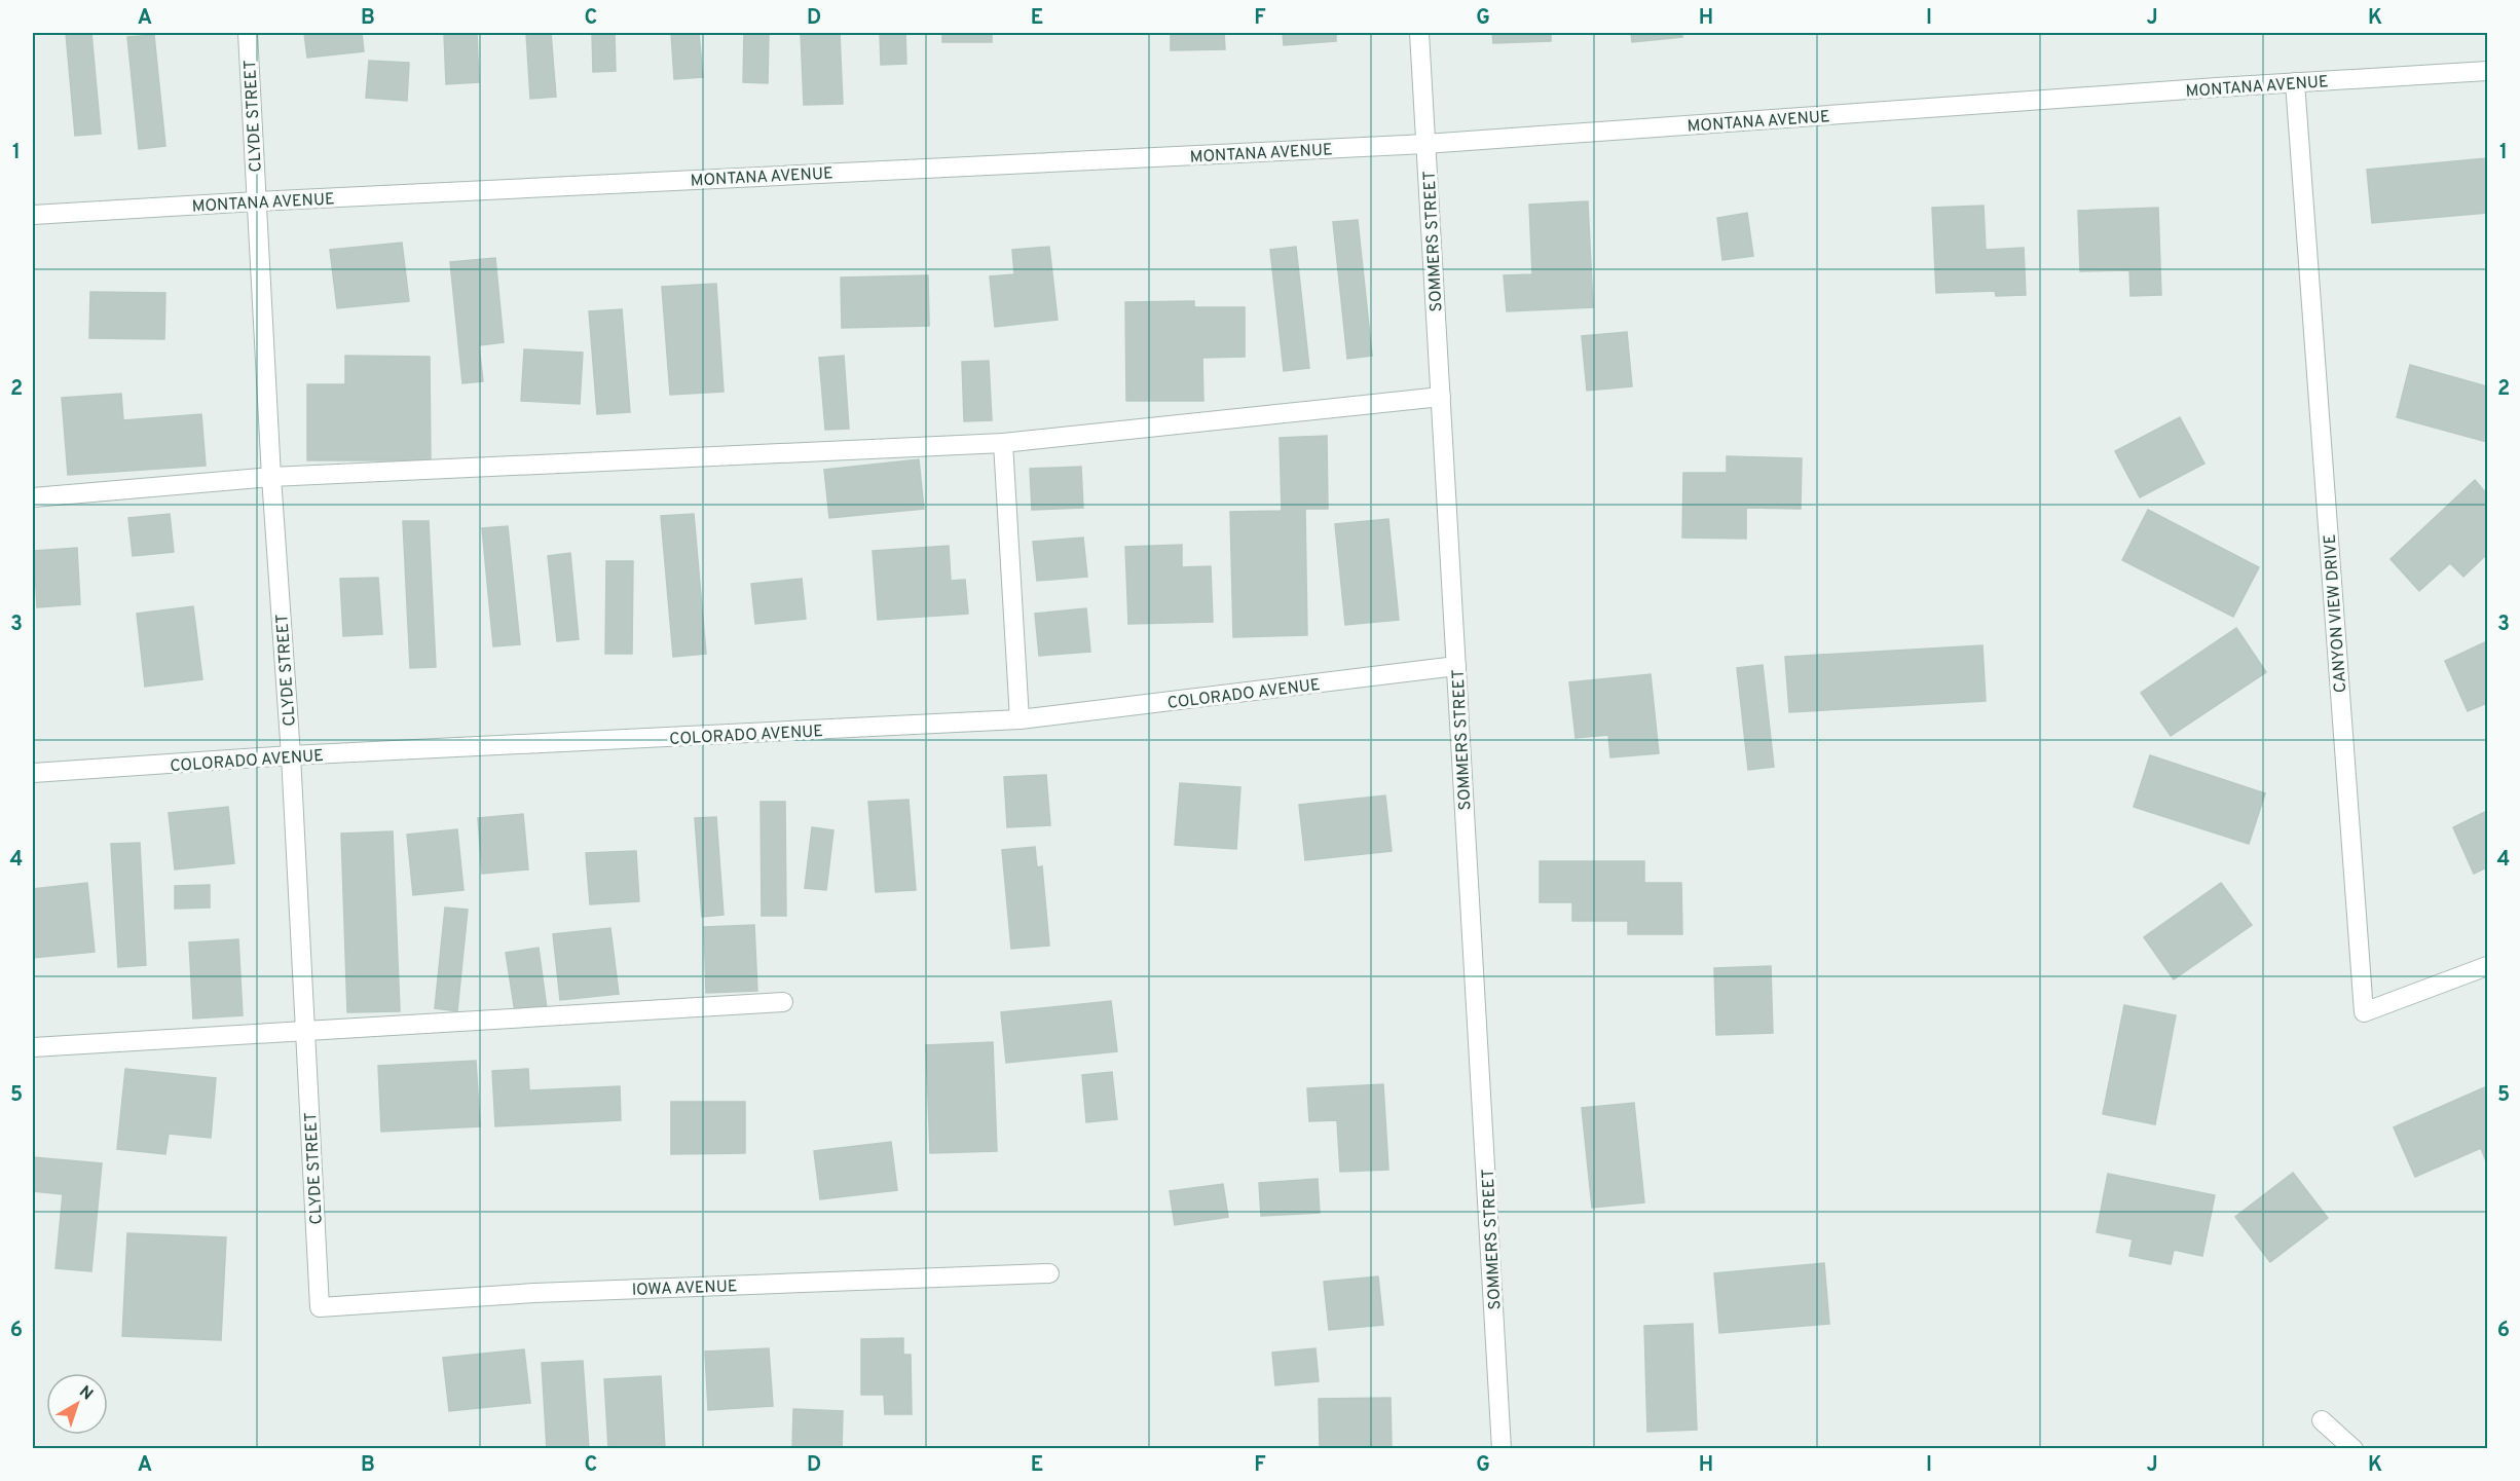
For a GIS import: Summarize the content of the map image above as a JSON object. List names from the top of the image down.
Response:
{
  "streets": {
    "street": [
      "MONTANA AVENUE",
      "CLYDE STREET",
      "SOMMERS STREET",
      "CANYON VIEW DRIVE",
      "COLORADO AVENUE",
      "IOWA AVENUE"
    ]
  },
  "crossings": [
    ["MONTANA AVENUE", "CLYDE STREET"],
    ["MONTANA AVENUE", "SOMMERS STREET"],
    ["MONTANA AVENUE", "CANYON VIEW DRIVE"],
    ["CLYDE STREET", "COLORADO AVENUE"],
    ["CLYDE STREET", "IOWA AVENUE"],
    ["SOMMERS STREET", "COLORADO AVENUE"]
  ],
  "north": "top right",
  "grid": {
    "columns": [
      "A",
      "B",
      "C",
      "D",
      "E",
      "F",
      "G",
      "H",
      "I",
      "J",
      "K"
    ],
    "rows": [
      "1",
      "2",
      "3",
      "4",
      "5",
      "6"
    ]
  }
}
